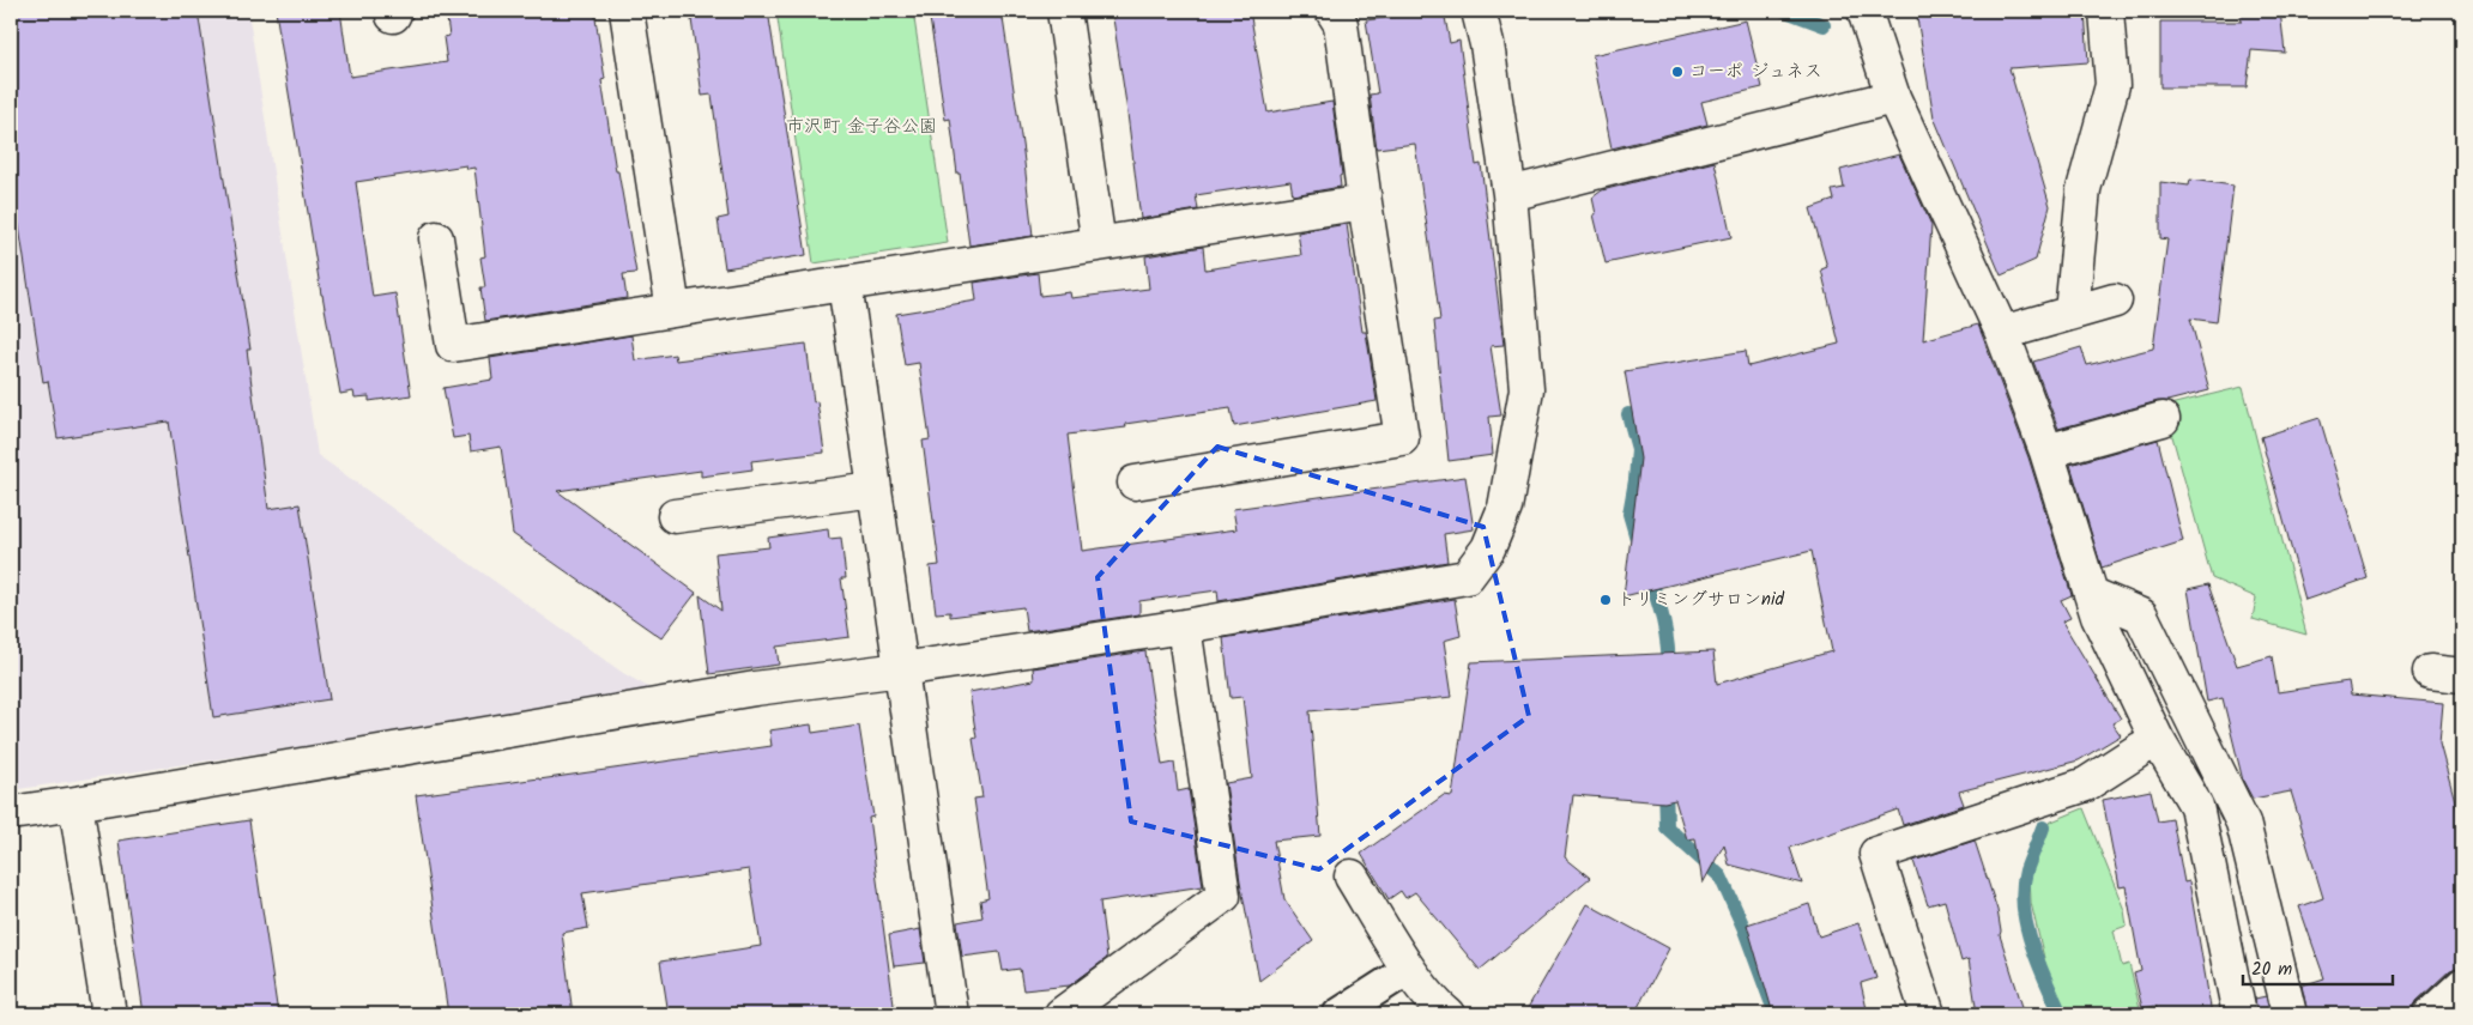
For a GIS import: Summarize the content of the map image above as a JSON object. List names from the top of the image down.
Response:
{
  "parks": ["市沢町 金子谷公園"],
  "places": ["コーポ ジュネス", "トリミングサロンnid"],
  "scale_bar": "20 m"
}
